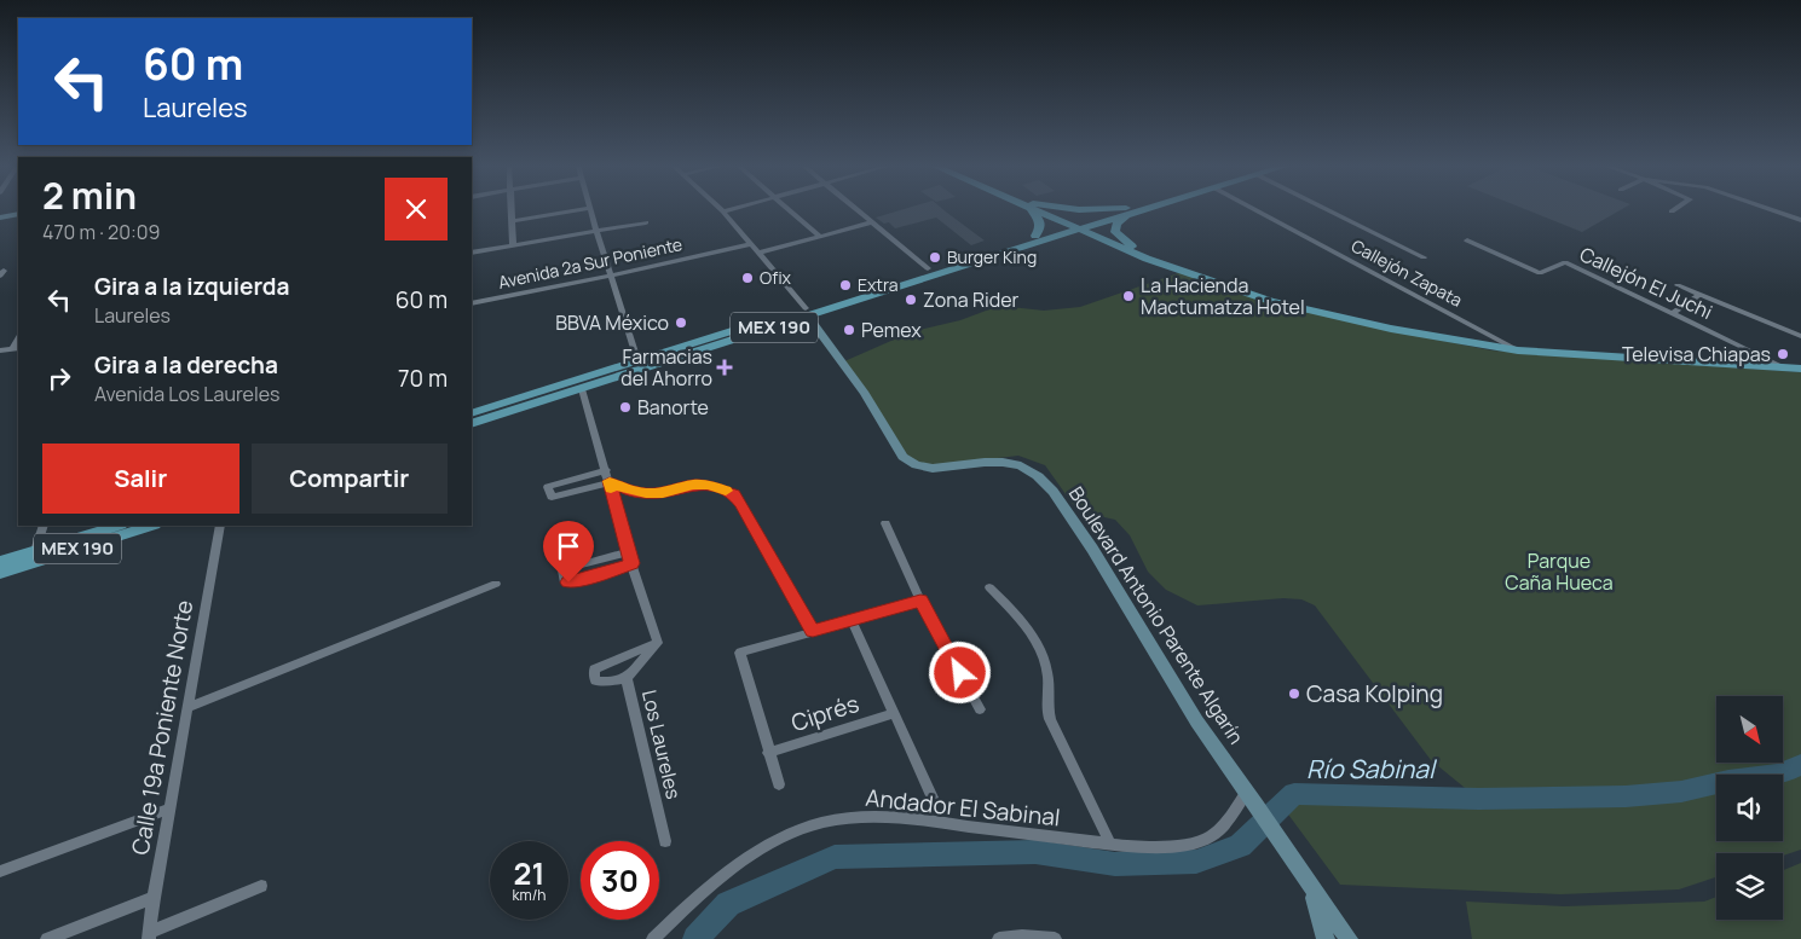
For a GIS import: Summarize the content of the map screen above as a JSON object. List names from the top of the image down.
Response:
{
  "streets": {
    "main road": ["MEX 190", "Boulevard Antonio Parente Algarín"],
    "street": [
      "Avenida 2a Sur Poniente",
      "Callejón Zapata",
      "Callejón El Juchi",
      "Ciprés",
      "Calle 19a Poniente Norte",
      "Los Laureles",
      "Andador El Sabinal"
    ]
  },
  "crossings": [
    ["MEX 190", "Boulevard Antonio Parente Algarín"],
    ["Boulevard Antonio Parente Algarín", "Andador El Sabinal"]
  ],
  "water": ["Río Sabinal"],
  "parks": ["Parque Caña Hueca"],
  "places": {
    "other": [
      "Burger King",
      "Ofix",
      "Extra",
      "La Hacienda Mactumatza Hotel",
      "Zona Rider",
      "BBVA México",
      "Pemex",
      "Televisa Chiapas",
      "Banorte",
      "Casa Kolping"
    ],
    "health": ["Farmacias del Ahorro"]
  },
  "north": "bottom right",
  "page": {
    "turn": ["60 m", "Laureles"],
    "heading": ["2 min", "470 m · 20:09"],
    "list": [
      {
        "name": "Gira a la izquierda",
        "note": "Laureles",
        "value": "60 m"
      },
      {
        "name": "Gira a la derecha",
        "note": "Avenida Los Laureles",
        "value": "70 m"
      }
    ],
    "buttons": ["Salir", "Compartir"],
    "speed": "21 km/h",
    "limit": "30"
  }
}
